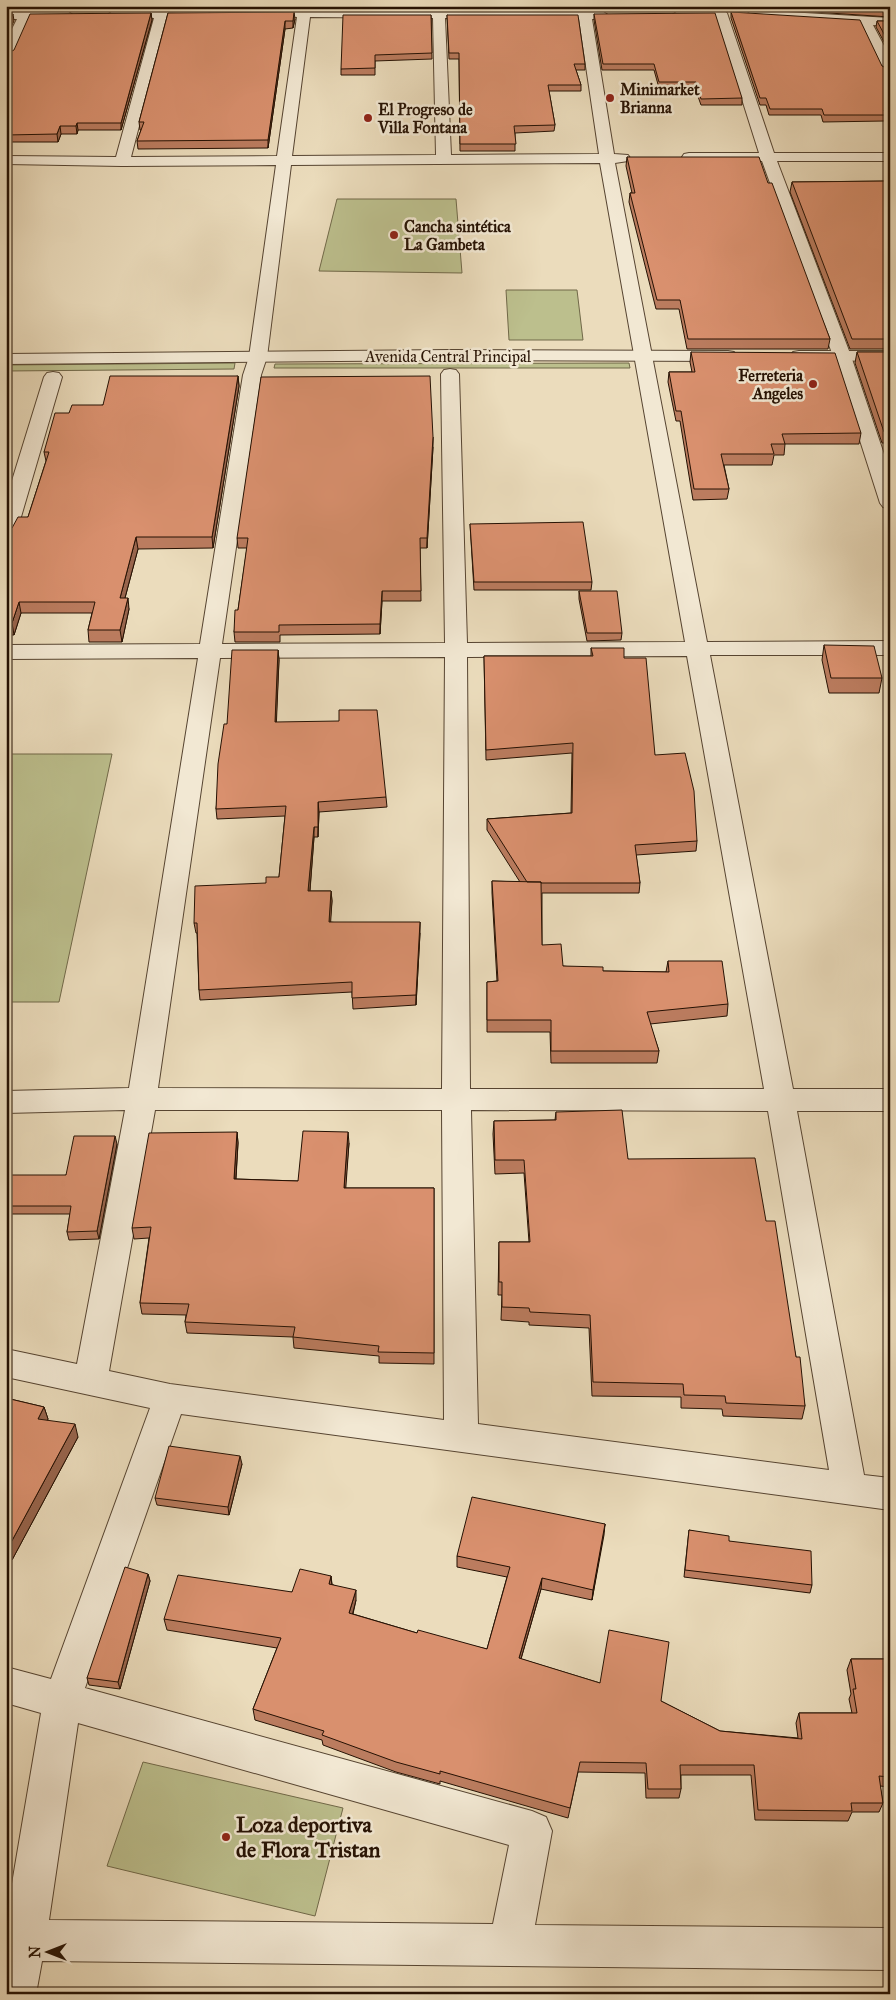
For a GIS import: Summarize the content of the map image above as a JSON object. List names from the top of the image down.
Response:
{
  "streets": {
    "street": ["Avenida Central Principal"]
  },
  "places": [
    "Minimarket Brianna",
    "El Progreso de Villa Fontana",
    "Cancha sintética La Gambeta",
    "Ferreteria Angeles",
    "Loza deportiva de Flora Tristan"
  ],
  "north": "left"
}
